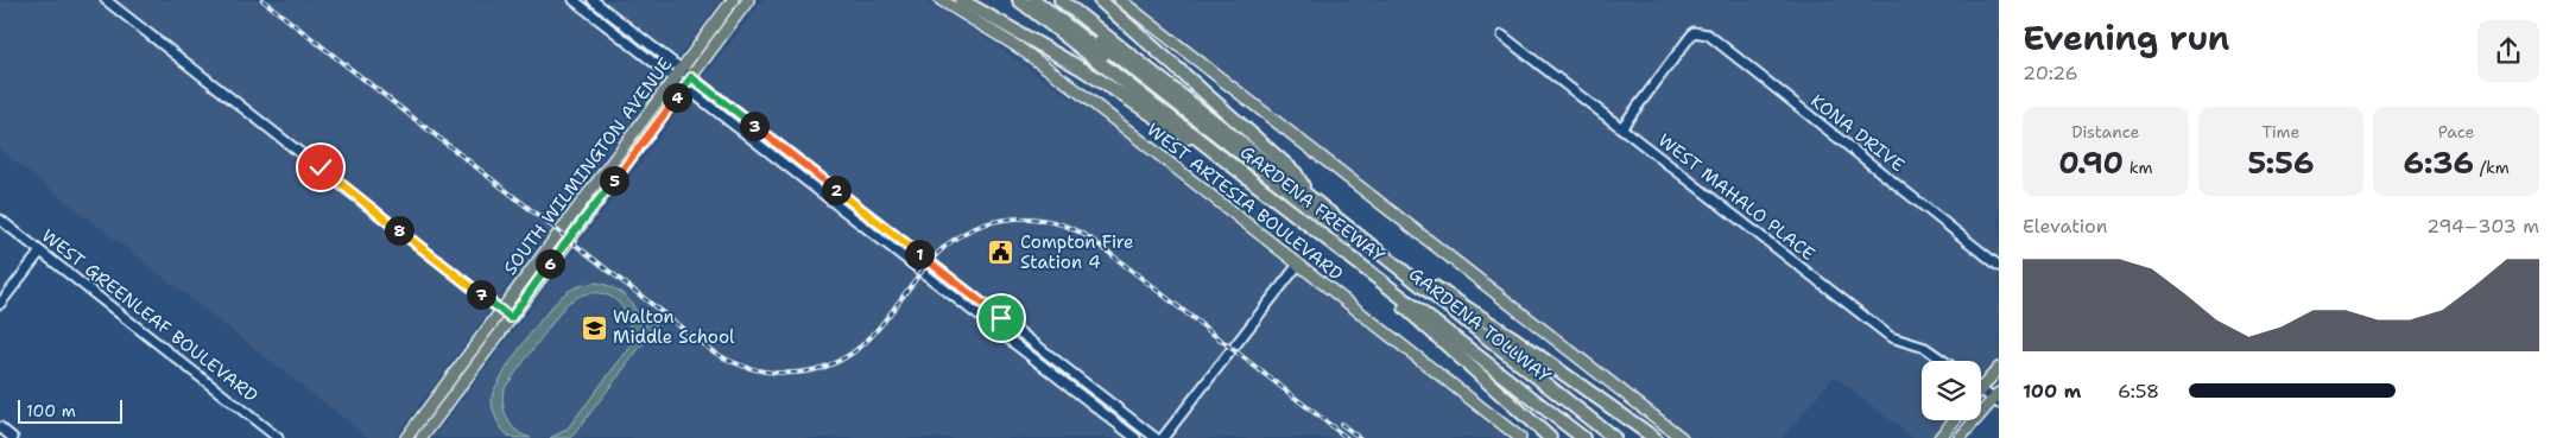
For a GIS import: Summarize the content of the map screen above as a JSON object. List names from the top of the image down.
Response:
{
  "streets": {
    "highway": ["GARDENA FREEWAY", "GARDENA TOLLWAY"],
    "main road": ["SOUTH WILMINGTON AVENUE", "WEST ARTESIA BOULEVARD"],
    "street": ["KONA DRIVE", "WEST MAHALO PLACE", "WEST GREENLEAF BOULEVARD"]
  },
  "crossings": [
    ["KONA DRIVE", "WEST MAHALO PLACE"],
    ["GARDENA FREEWAY", "GARDENA TOLLWAY"]
  ],
  "places": {
    "public building": ["Compton Fire Station 4"],
    "school or university": ["Walton Middle School"]
  },
  "scale_bar": "100 m",
  "page": {
    "heading": ["Evening run", "20:26"],
    "pins": [
      "4",
      "3",
      "5",
      "2",
      "8",
      "1",
      "6",
      "7"
    ],
    "stats": [
      ["Distance", "0.90 km"],
      ["Time", "5:56"],
      ["Pace", "6:36 /km"]
    ],
    "chart": ["Elevation", "294–303 m"],
    "list": [
      {
        "name": "100 m",
        "note": "6:58"
      }
    ],
    "scale": "100 m"
  }
}
